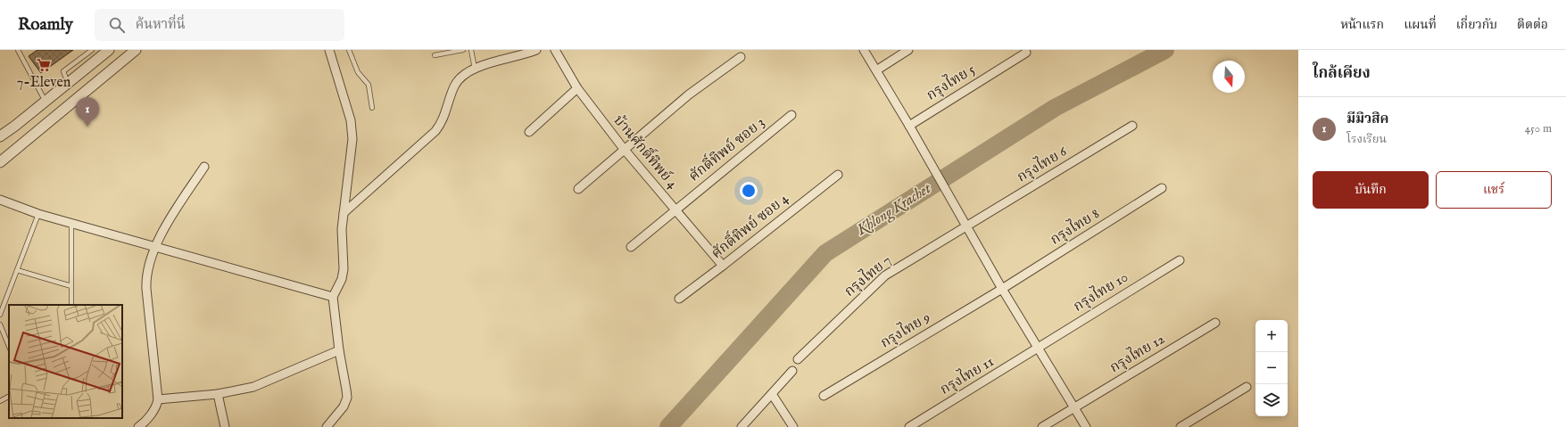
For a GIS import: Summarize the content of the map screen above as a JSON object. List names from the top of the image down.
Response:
{
  "streets": {
    "street": [
      "กรุงไทย 5",
      "ศักดิ์ทิพย์ ซอย 3",
      "บ้านศักดิ์ทิพย์ 4",
      "กรุงไทย 6",
      "ศักดิ์ทิพย์ ซอย 4",
      "กรุงไทย 8",
      "กรุงไทย 7",
      "กรุงไทย 10",
      "กรุงไทย 9",
      "กรุงไทย 12",
      "กรุงไทย 11"
    ]
  },
  "crossings": [
    ["ศักดิ์ทิพย์ ซอย 3", "บ้านศักดิ์ทิพย์ 4"],
    ["บ้านศักดิ์ทิพย์ 4", "ศักดิ์ทิพย์ ซอย 4"],
    ["กรุงไทย 6", "กรุงไทย 7"],
    ["กรุงไทย 8", "กรุงไทย 9"],
    ["กรุงไทย 10", "กรุงไทย 11"]
  ],
  "water": ["Khlong Krachet"],
  "places": {
    "supermarket": ["7-Eleven"]
  },
  "north": "bottom",
  "page": {
    "header": "Roamly",
    "search": "ค้นหาที่นี่",
    "nav": [
      "หน้าแรก",
      "แผนที่",
      "เกี่ยวกับ",
      "ติดต่อ"
    ],
    "heading": "ใกล้เคียง",
    "list": [
      {
        "mark": "1",
        "name": "มีมิวสิค",
        "note": "โรงเรียน",
        "value": "450 m"
      }
    ],
    "pins": "1",
    "buttons": ["บันทึก", "แชร์"],
    "map_buttons": ["+", "−"]
  }
}
